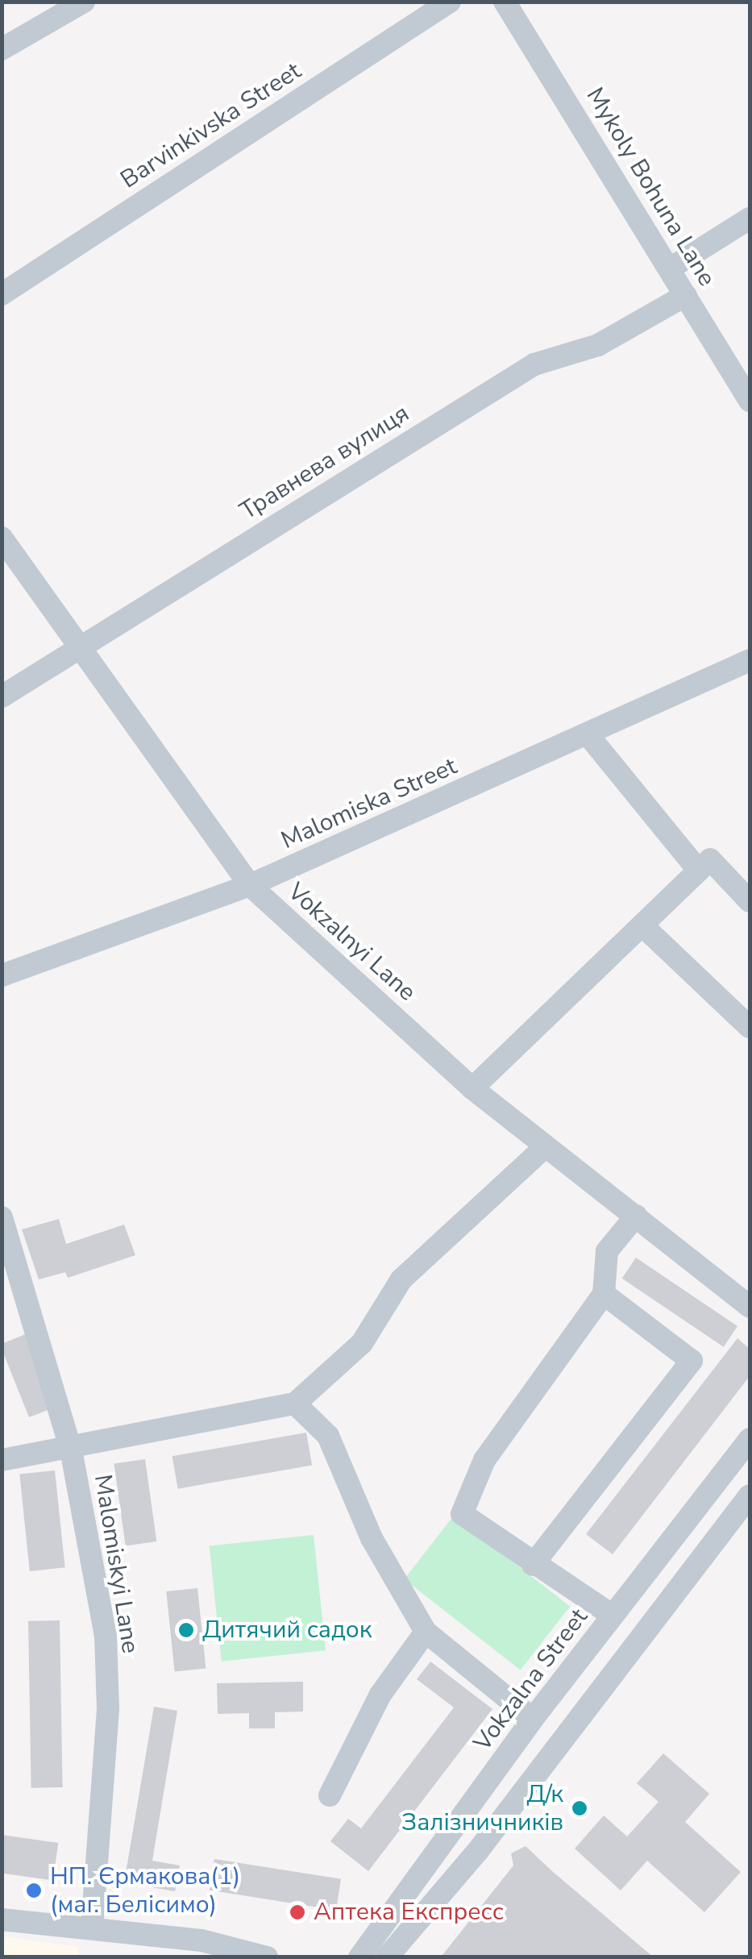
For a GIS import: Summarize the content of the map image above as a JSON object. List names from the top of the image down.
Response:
{
  "streets": {
    "street": [
      "Barvinkivska Street",
      "Mykoly Bohuna Lane",
      "Травнева вулиця",
      "Malomiska Street",
      "Vokzalnyi Lane",
      "Malomiskyi Lane",
      "Vokzalna Street"
    ]
  },
  "crossings": [
    ["Mykoly Bohuna Lane", "Травнева вулиця"],
    ["Травнева вулиця", "Vokzalnyi Lane"],
    ["Malomiska Street", "Vokzalnyi Lane"]
  ],
  "places": [
    "Дитячий садок",
    "Д/к Залізничників",
    "НП. Єрмакова(1) (маг. Белісимо)",
    "Аптека Експресс"
  ]
}
